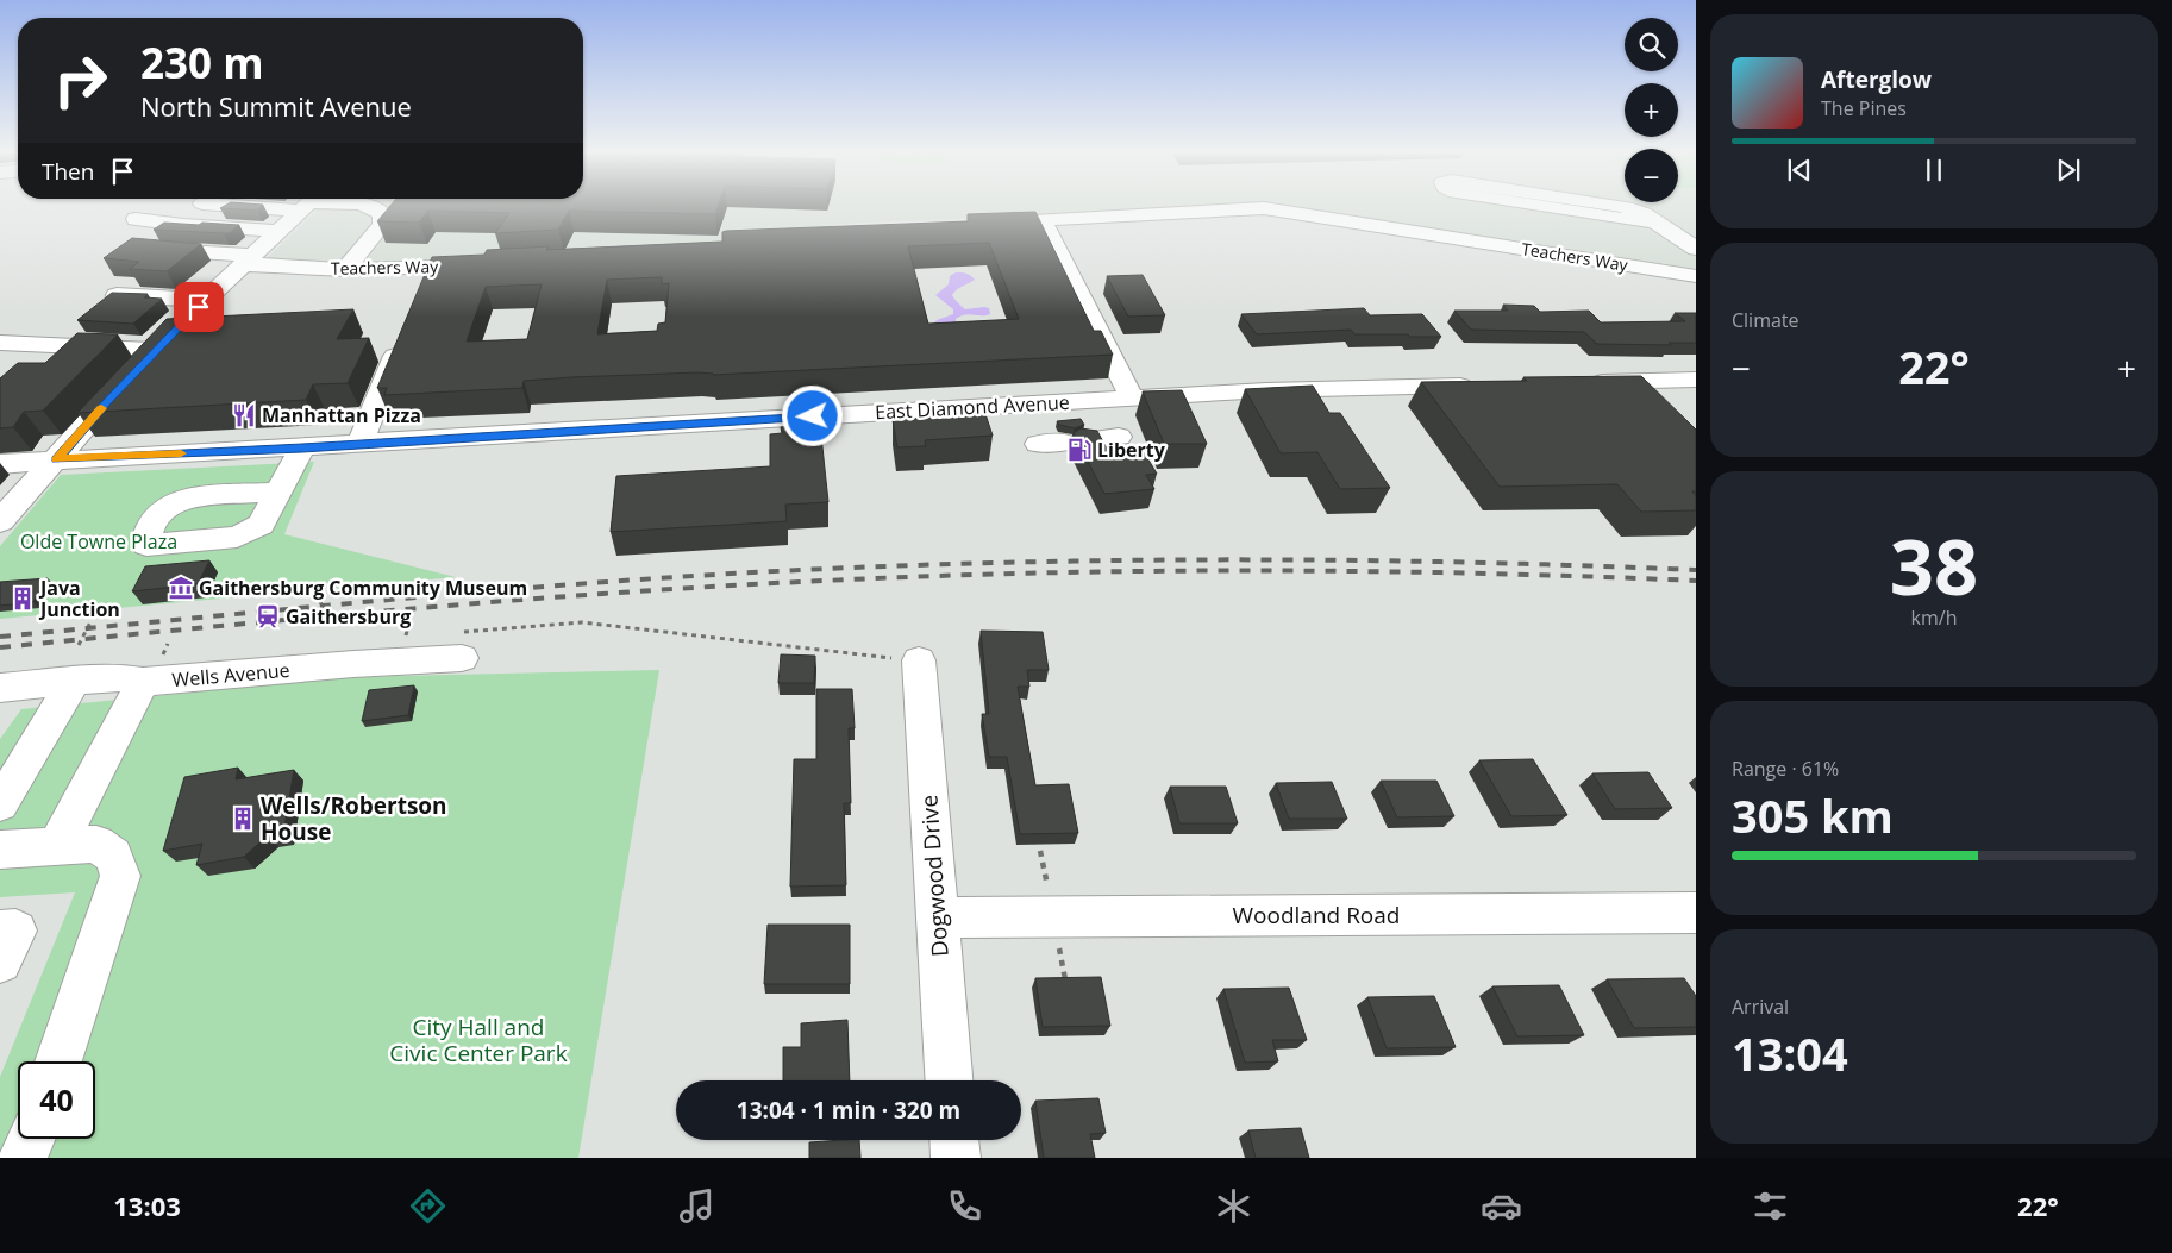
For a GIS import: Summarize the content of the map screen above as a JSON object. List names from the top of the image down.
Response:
{
  "streets": {
    "street": [
      "Teachers Way",
      "East Diamond Avenue",
      "Wells Avenue",
      "Dogwood Drive",
      "Woodland Road"
    ]
  },
  "crossings": [
    ["Dogwood Drive", "Woodland Road"]
  ],
  "parks": ["Olde Towne Plaza", "City Hall and Civic Center Park"],
  "places": {
    "restaurant": ["Manhattan Pizza"],
    "fuel station": ["Liberty"],
    "museum": ["Gaithersburg Community Museum"],
    "building": ["Java Junction", "Wells/Robertson House"],
    "station": ["Gaithersburg"]
  },
  "page": {
    "map_buttons": ["+", "−"],
    "turn": ["230 m", "North Summit Avenue"],
    "song": ["Afterglow", "The Pines"],
    "then": "Then",
    "tile": [
      "Climate",
      ["38", "km/h"],
      ["Range · 61%", "305 km"],
      ["Arrival", "13:04"]
    ],
    "heat": ["−", "22°", "+"],
    "limit": "40",
    "trip": "13:04 · 1 min · 320 m",
    "tabs": ["13:03", "22°"]
  }
}
